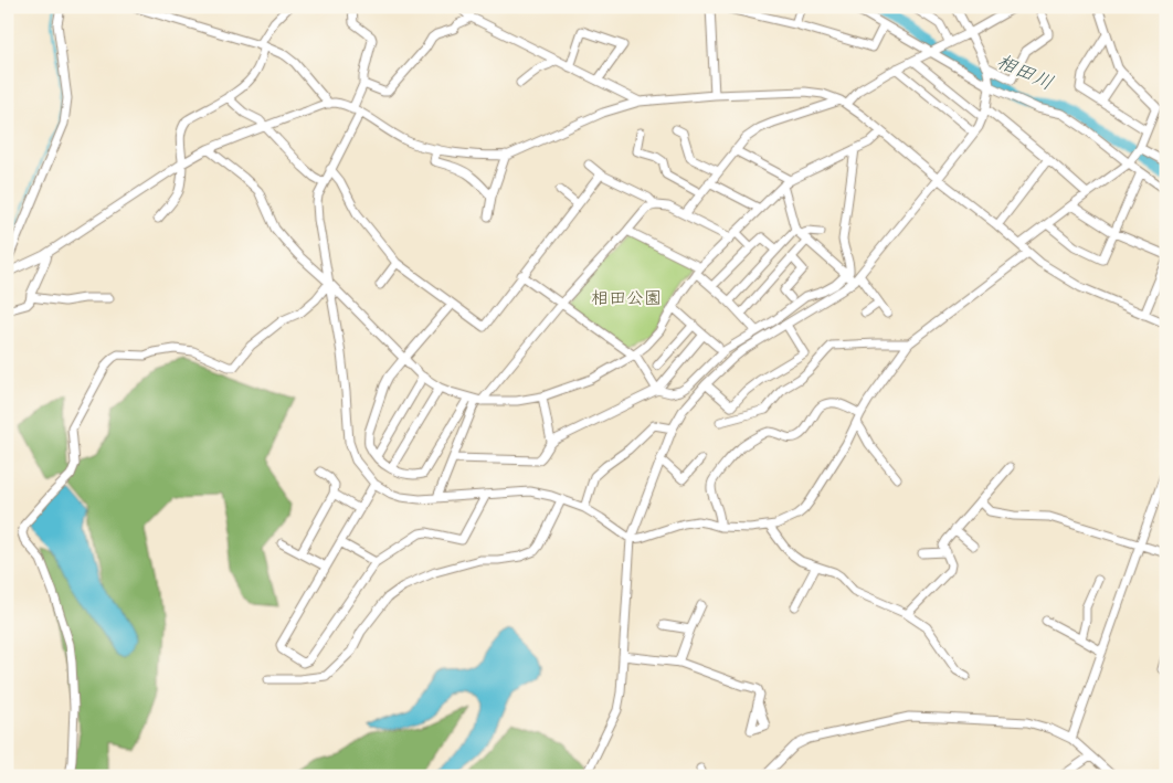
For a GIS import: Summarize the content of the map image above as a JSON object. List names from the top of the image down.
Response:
{
  "water": ["相田川"],
  "parks": ["相田公園"]
}
